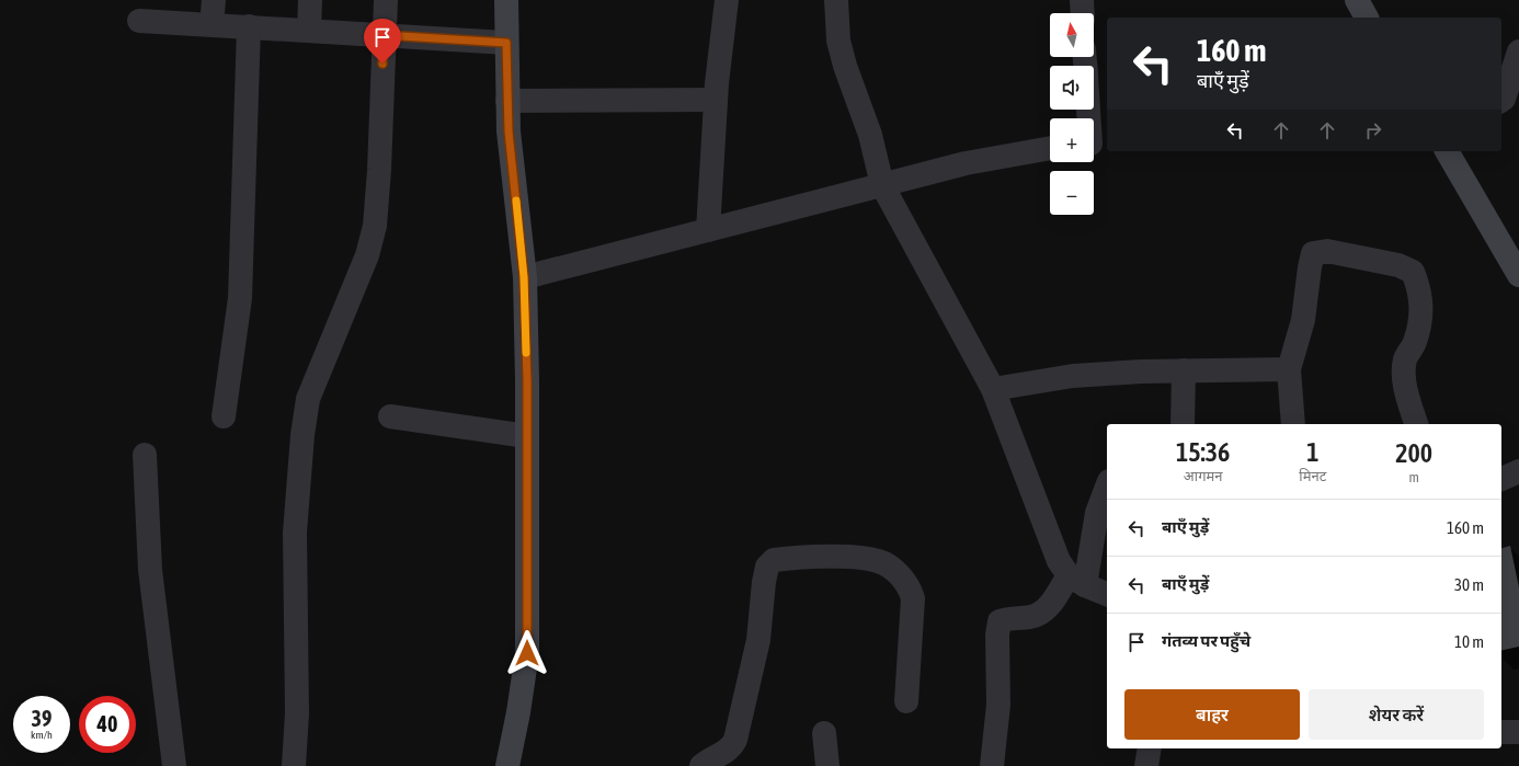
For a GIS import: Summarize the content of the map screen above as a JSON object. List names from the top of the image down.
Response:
{
  "north": "top",
  "page": {
    "map_buttons": ["+", "−"],
    "turn": ["160 m", "बाएँ मुड़ें"],
    "eta": [
      "15:36",
      "आगमन",
      "1",
      "मिनट",
      "200",
      "m"
    ],
    "list": [
      {
        "name": "बाएँ मुड़ें",
        "value": "160 m"
      },
      {
        "name": "बाएँ मुड़ें",
        "value": "30 m"
      },
      {
        "name": "गंतव्य पर पहुँचे",
        "value": "10 m"
      }
    ],
    "buttons": ["बाहर", "शेयर करें"],
    "speed": "39 km/h",
    "limit": "40"
  }
}
